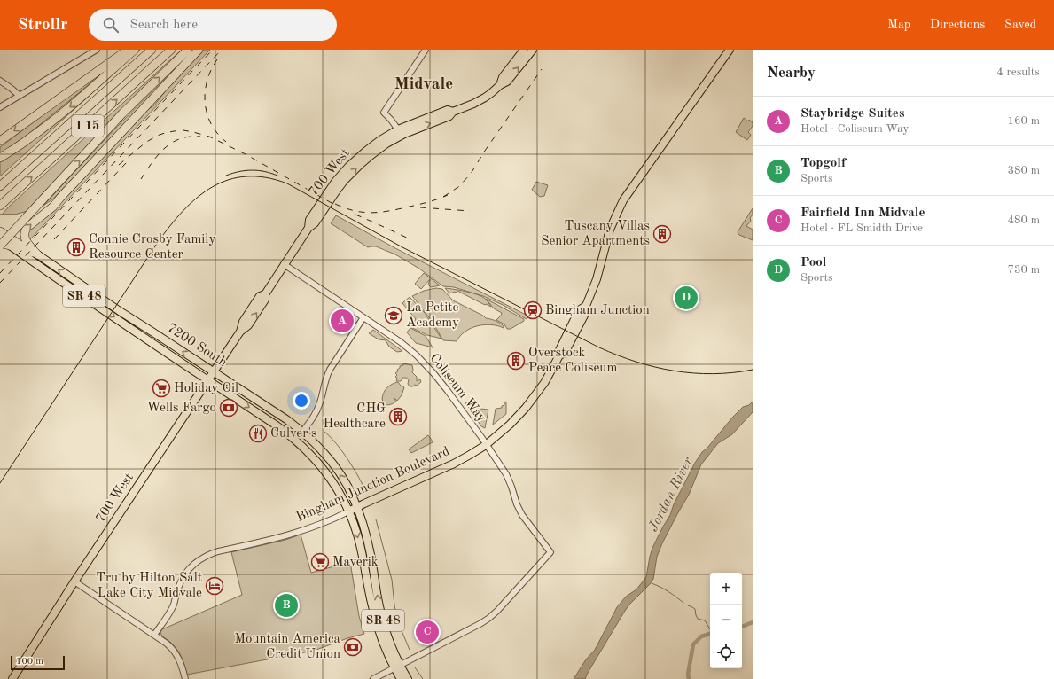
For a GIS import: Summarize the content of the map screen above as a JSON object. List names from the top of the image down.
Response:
{
  "streets": {
    "highway": ["I 15"],
    "main road": [
      "700 West",
      "SR 48",
      "7200 South",
      "Bingham Junction Boulevard"
    ],
    "street": ["Coliseum Way"]
  },
  "crossings": [
    ["700 West", "7200 South"],
    ["700 West", "Coliseum Way"],
    ["SR 48", "7200 South"],
    ["SR 48", "Coliseum Way"],
    ["SR 48", "Bingham Junction Boulevard"],
    ["7200 South", "Bingham Junction Boulevard"],
    ["Coliseum Way", "Bingham Junction Boulevard"]
  ],
  "districts": ["Midvale"],
  "water": ["Jordan River"],
  "places": {
    "building": [
      "Tuscany Villas Senior Apartments",
      "Connie Crosby Family Resource Center",
      "Overstock Peace Coliseum",
      "CHG Healthcare"
    ],
    "station": ["Bingham Junction"],
    "school or university": ["La Petite Academy"],
    "supermarket": ["Holiday Oil", "Maverik"],
    "bank": ["Wells Fargo", "Mountain America Credit Union"],
    "restaurant": ["Culver's"],
    "hotel": ["Tru by Hilton Salt Lake City Midvale"]
  },
  "scale_bar": "100 m",
  "page": {
    "header": "Strollr",
    "search": "Search here",
    "nav": ["Map", "Directions", "Saved"],
    "heading": ["Nearby", "4 results"],
    "list": [
      {
        "mark": "A",
        "name": "Staybridge Suites",
        "note": "Hotel · Coliseum Way",
        "value": "160 m"
      },
      {
        "mark": "B",
        "name": "Topgolf",
        "note": "Sports",
        "value": "380 m"
      },
      {
        "mark": "C",
        "name": "Fairfield Inn Midvale",
        "note": "Hotel · FL Smidth Drive",
        "value": "480 m"
      },
      {
        "mark": "D",
        "name": "Pool",
        "note": "Sports",
        "value": "730 m"
      }
    ],
    "pins": [
      "D",
      "A",
      "B",
      "C"
    ],
    "map_buttons": ["+", "−"],
    "scale": "100 m"
  }
}
